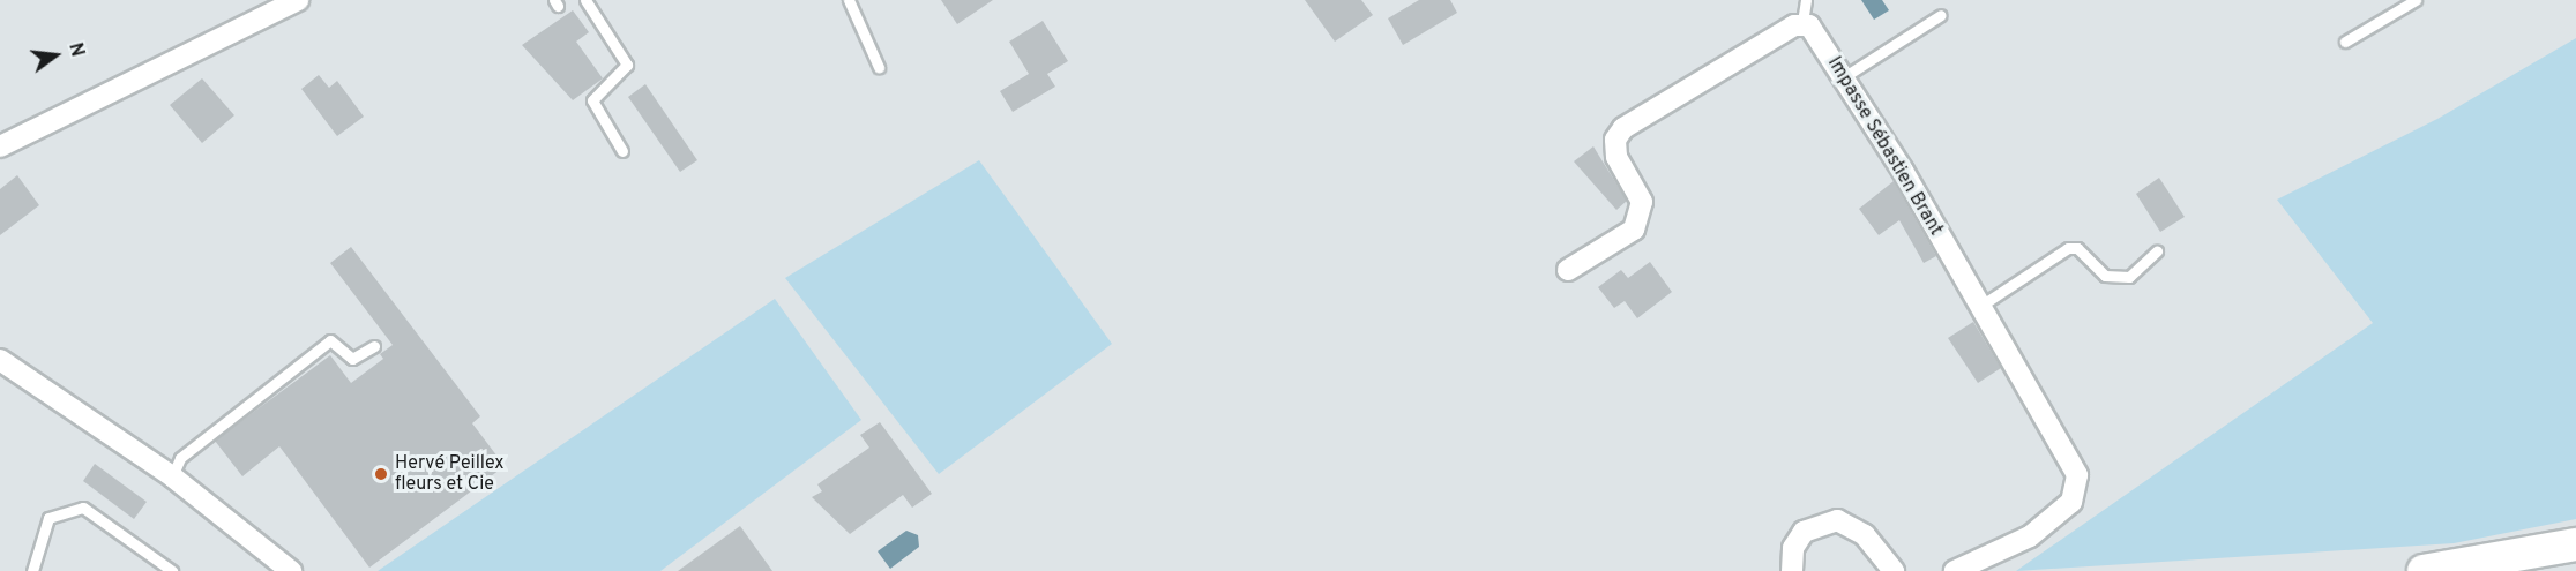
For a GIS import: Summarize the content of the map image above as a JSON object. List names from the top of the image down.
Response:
{
  "streets": {
    "street": ["Impasse Sébastien Brant"]
  },
  "places": ["Hervé Peillex fleurs et Cie"],
  "north": "right"
}
